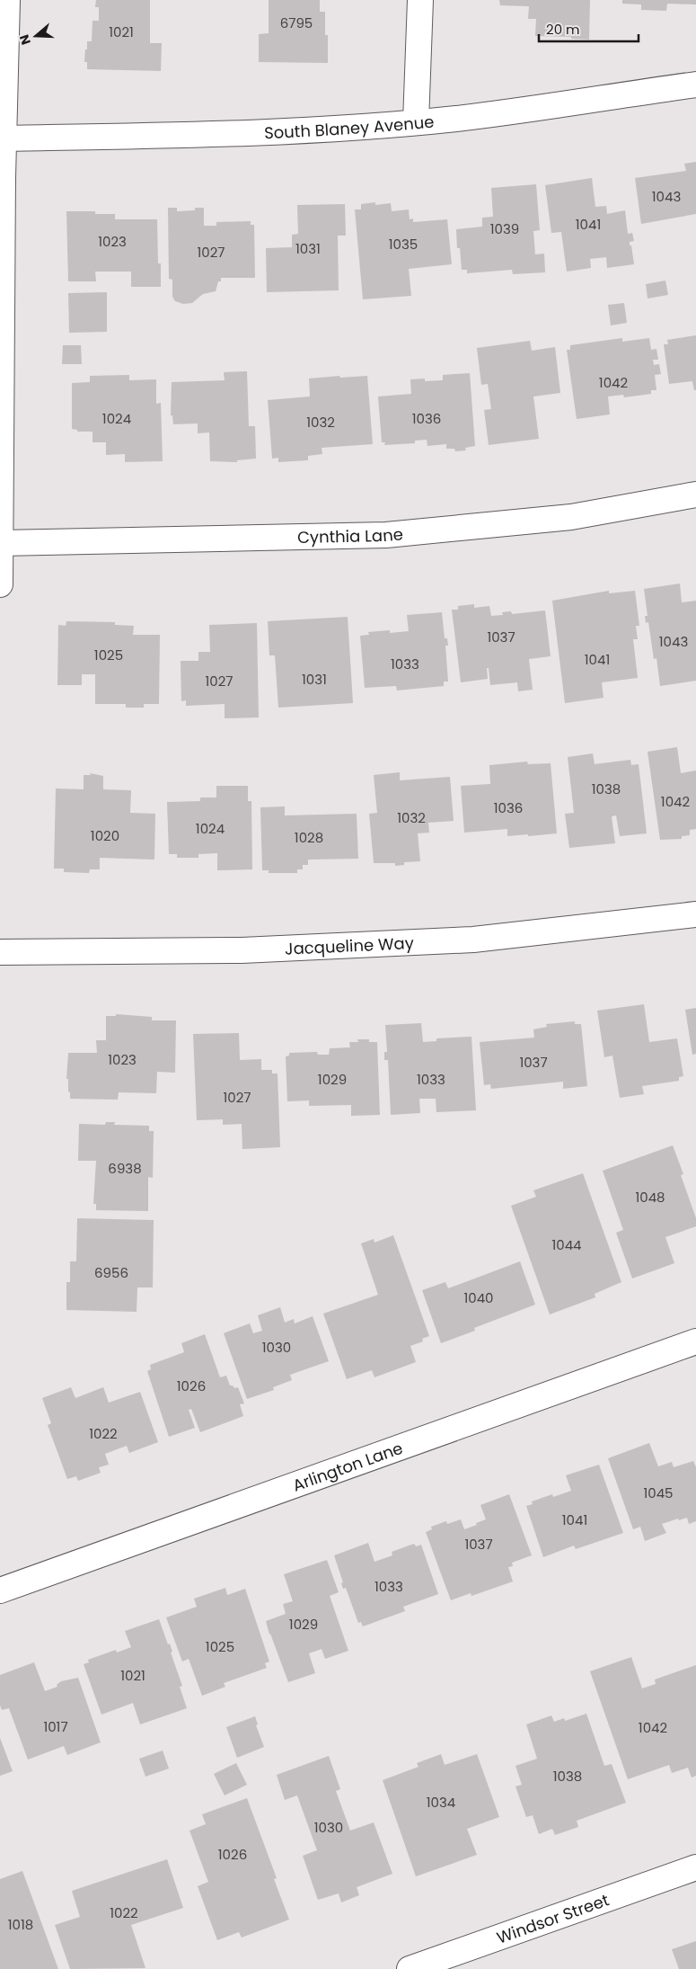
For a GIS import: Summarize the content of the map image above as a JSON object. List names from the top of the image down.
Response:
{
  "streets": {
    "street": [
      "South Blaney Avenue",
      "Cynthia Lane",
      "Jacqueline Way",
      "Arlington Lane",
      "Windsor Street"
    ]
  },
  "house_numbers": [
    "6795",
    "1021",
    "1043",
    "1041",
    "1039",
    "1023",
    "1035",
    "1031",
    "1027",
    "1042",
    "1024",
    "1036",
    "1032",
    "1037",
    "1043",
    "1025",
    "1041",
    "1033",
    "1031",
    "1027",
    "1038",
    "1042",
    "1036",
    "1032",
    "1024",
    "1020",
    "1028",
    "1023",
    "1037",
    "1029",
    "1033",
    "1027",
    "6938",
    "1048",
    "1044",
    "6956",
    "1040",
    "1030",
    "1026",
    "1022",
    "1045",
    "1041",
    "1037",
    "1033",
    "1029",
    "1025",
    "1021",
    "1017",
    "1042",
    "1038",
    "1034",
    "1030",
    "1026",
    "1022",
    "1018"
  ],
  "scale_bar": "20 m",
  "north": "left"
}
